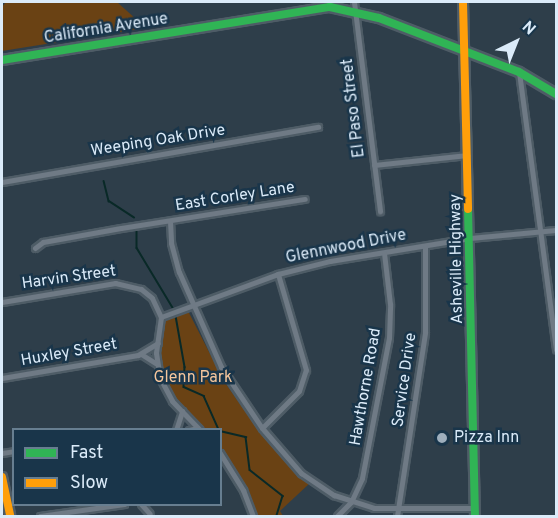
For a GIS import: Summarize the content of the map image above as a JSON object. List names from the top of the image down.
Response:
{
  "streets": {
    "main road": ["California Avenue", "Asheville Highway"],
    "street": [
      "El Paso Street",
      "Weeping Oak Drive",
      "East Corley Lane",
      "Glennwood Drive",
      "Harvin Street",
      "Huxley Street",
      "Service Drive",
      "Hawthorne Road"
    ]
  },
  "crossings": [
    ["California Avenue", "El Paso Street"],
    ["California Avenue", "Asheville Highway"],
    ["Glennwood Drive", "Asheville Highway"],
    ["Glennwood Drive", "Harvin Street"],
    ["Glennwood Drive", "Service Drive"],
    ["Glennwood Drive", "Hawthorne Road"]
  ],
  "parks": ["Glenn Park"],
  "places": ["Pizza Inn"],
  "legend": ["Fast", "Slow"],
  "north": "top right"
}
